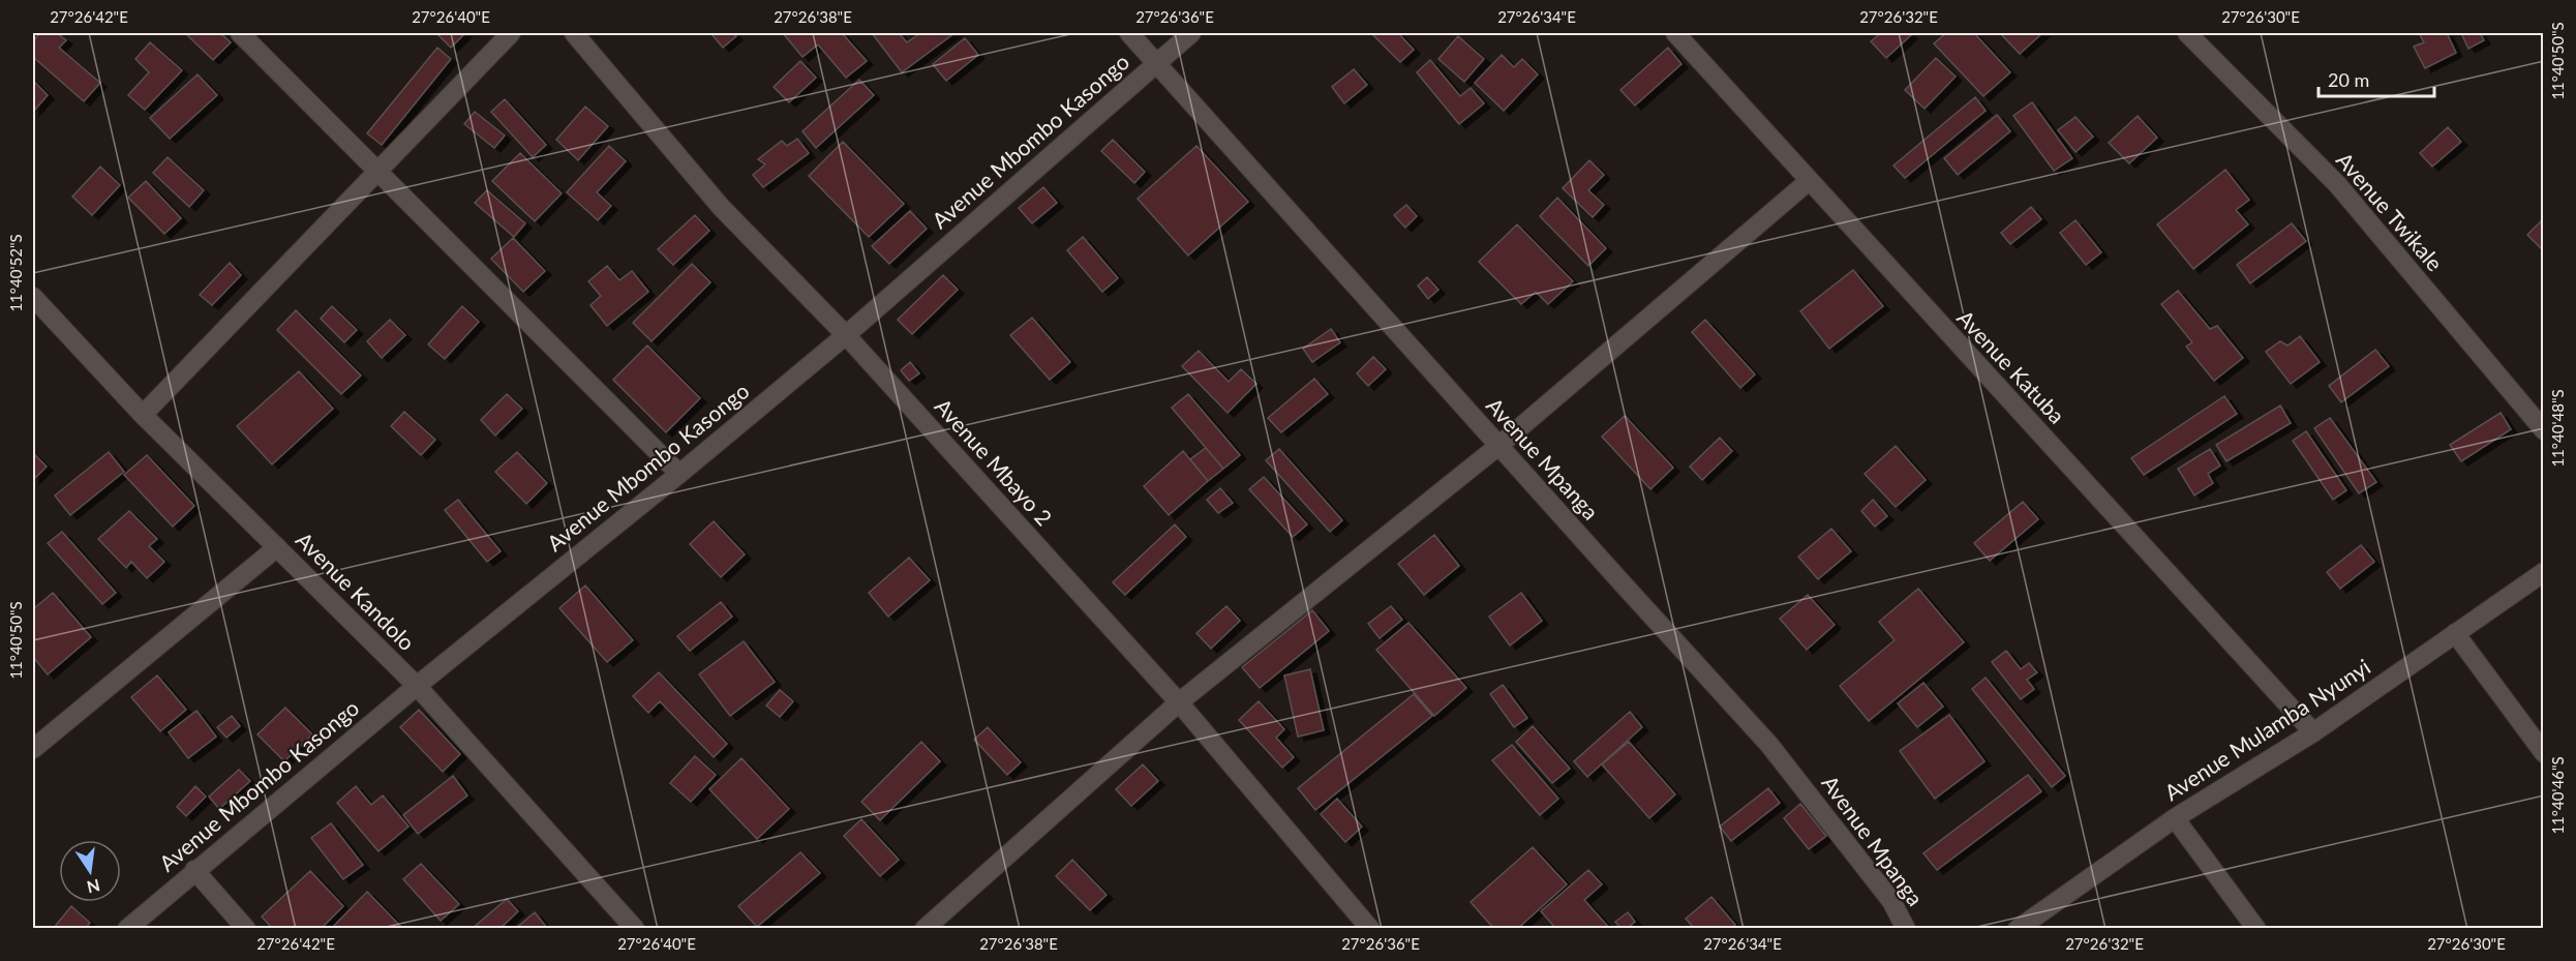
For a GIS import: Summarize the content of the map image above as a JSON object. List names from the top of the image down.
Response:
{
  "streets": {
    "street": [
      "Avenue Mbombo Kasongo",
      "Avenue Twikale",
      "Avenue Katuba",
      "Avenue Mpanga",
      "Avenue Mbayo 2",
      "Avenue Kandolo",
      "Avenue Mulamba Nyunyi"
    ]
  },
  "crossings": [
    ["Avenue Mbombo Kasongo", "Avenue Mpanga"],
    ["Avenue Mbombo Kasongo", "Avenue Mbayo 2"],
    ["Avenue Mbombo Kasongo", "Avenue Kandolo"],
    ["Avenue Katuba", "Avenue Mulamba Nyunyi"]
  ],
  "scale_bar": "20 m",
  "north": "bottom",
  "coordinates": [
    "27°26'42\"E",
    "27°26'40\"E",
    "27°26'38\"E",
    "27°26'36\"E",
    "27°26'34\"E",
    "27°26'32\"E",
    "27°26'30\"E",
    "11°40'50\"S",
    "11°40'52\"S",
    "11°40'48\"S",
    "11°40'46\"S"
  ]
}
